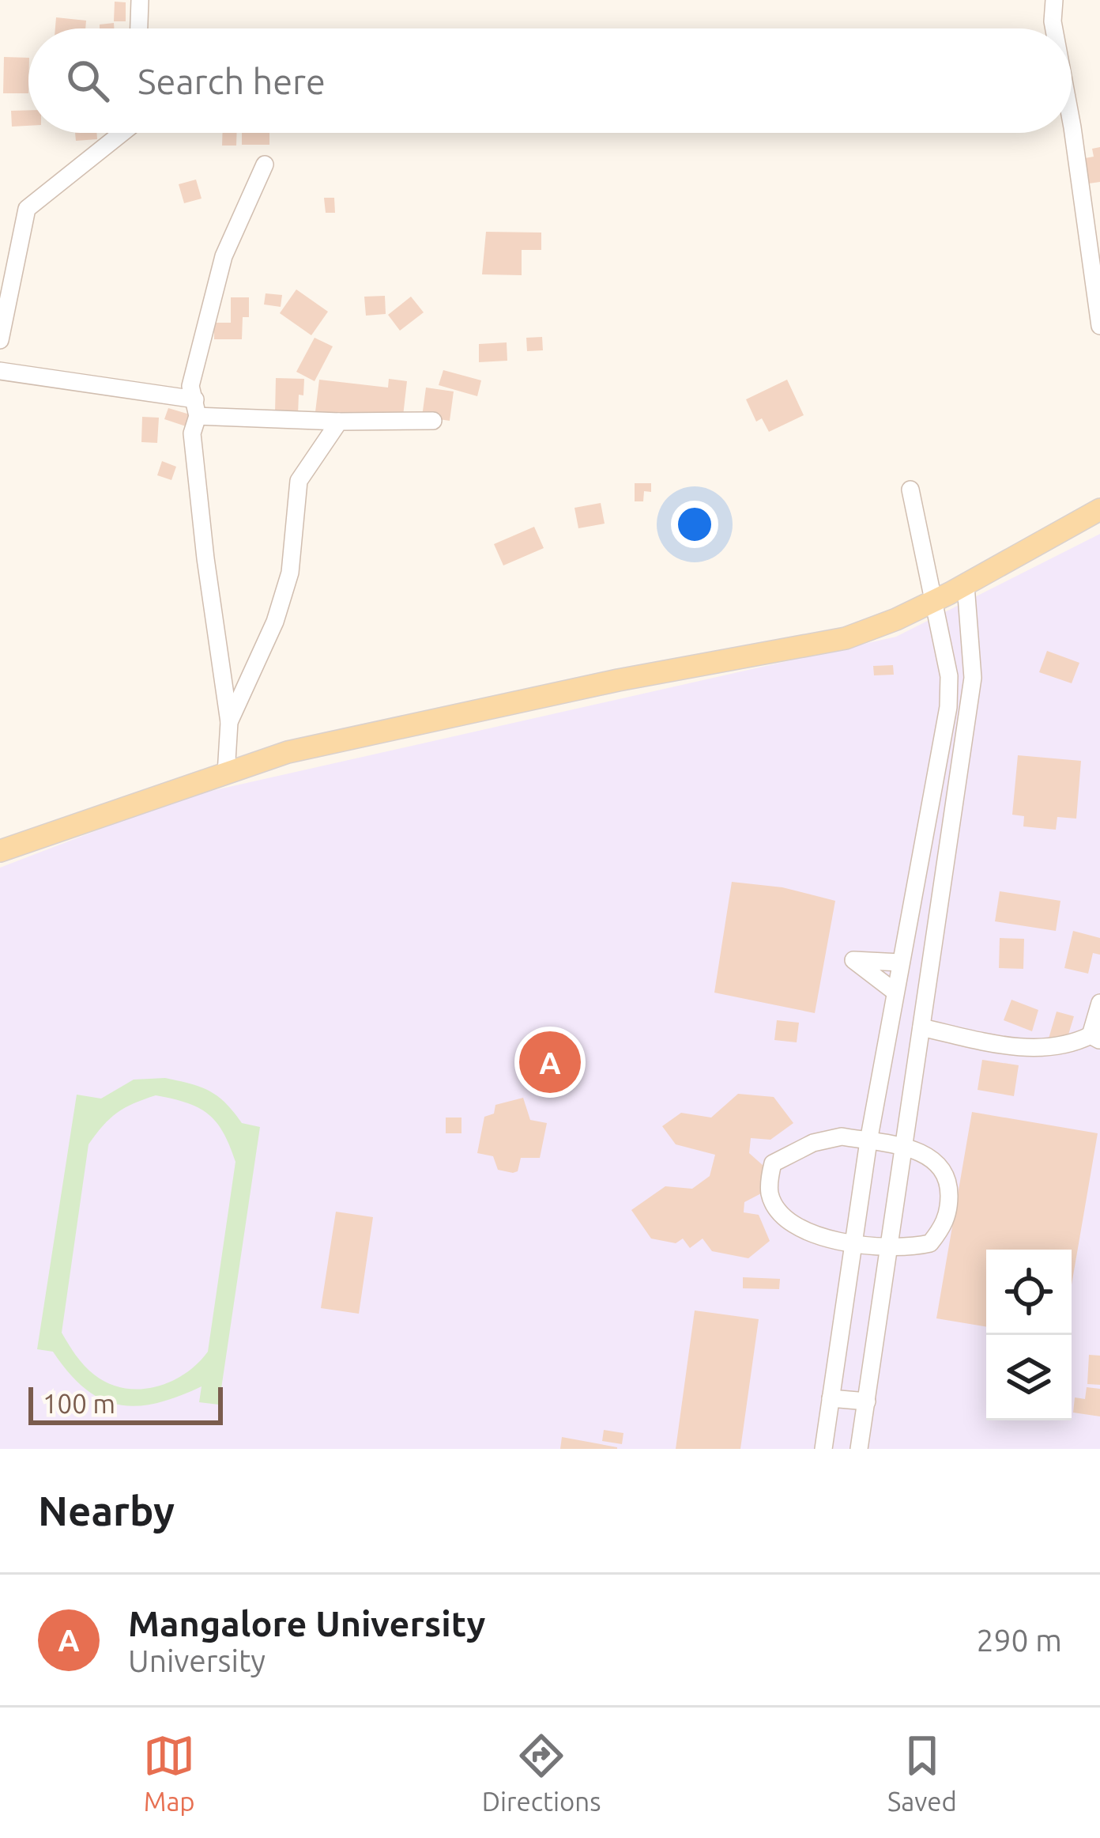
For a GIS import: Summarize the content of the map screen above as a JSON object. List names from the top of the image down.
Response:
{
  "scale_bar": "100 m",
  "page": {
    "search": "Search here",
    "pins": "A",
    "scale": "100 m",
    "heading": "Nearby",
    "list": [
      {
        "mark": "A",
        "name": "Mangalore University",
        "note": "University",
        "value": "290 m"
      }
    ],
    "nav": ["Map", "Directions", "Saved"]
  }
}
